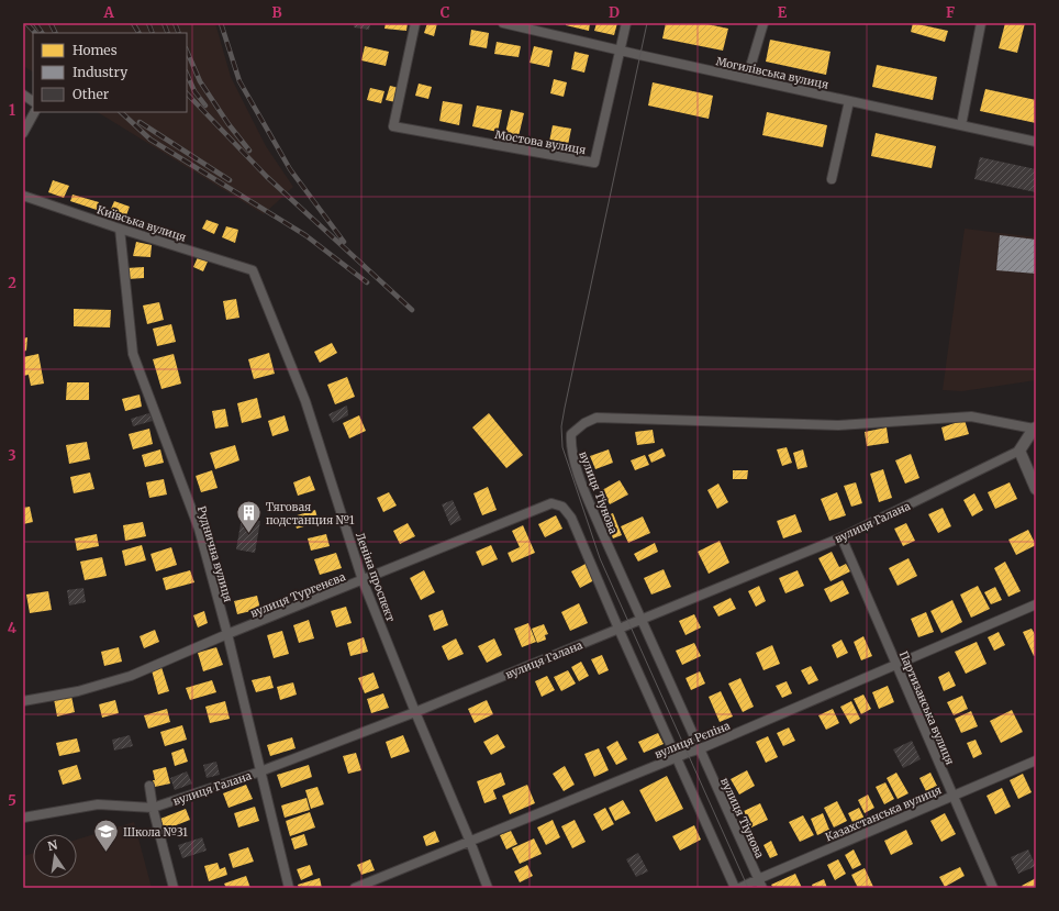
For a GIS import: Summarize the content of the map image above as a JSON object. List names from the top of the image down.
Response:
{
  "streets": {
    "street": [
      "Могилівська вулиця",
      "Мостова вулиця",
      "Київська вулиця",
      "вулиця Тіунова",
      "вулиця Галана",
      "Руднична вулиця",
      "Леніна проспект",
      "вулиця Тургенєва",
      "Партизанська вулиця",
      "вулиця Рєпіна",
      "Казахстанська вулиця"
    ]
  },
  "crossings": [
    ["Могилівська вулиця", "Мостова вулиця"],
    ["Київська вулиця", "Руднична вулиця"],
    ["Київська вулиця", "Леніна проспект"],
    ["вулиця Тіунова", "вулиця Галана"],
    ["вулиця Тіунова", "вулиця Рєпіна"],
    ["вулиця Тіунова", "Казахстанська вулиця"],
    ["вулиця Галана", "Руднична вулиця"],
    ["вулиця Галана", "Леніна проспект"],
    ["вулиця Галана", "вулиця Тургенєва"],
    ["вулиця Галана", "Партизанська вулиця"],
    ["Руднична вулиця", "вулиця Тургенєва"],
    ["Леніна проспект", "вулиця Тургенєва"],
    ["Леніна проспект", "вулиця Рєпіна"],
    ["Партизанська вулиця", "вулиця Рєпіна"],
    ["Партизанська вулиця", "Казахстанська вулиця"]
  ],
  "places": {
    "building": ["Тяговая подстанция №1"],
    "school or university": ["Школа №31"]
  },
  "legend": ["Homes", "Industry", "Other"],
  "north": "top",
  "grid": {
    "columns": [
      "A",
      "B",
      "C",
      "D",
      "E",
      "F"
    ],
    "rows": [
      "1",
      "2",
      "3",
      "4",
      "5"
    ]
  }
}
